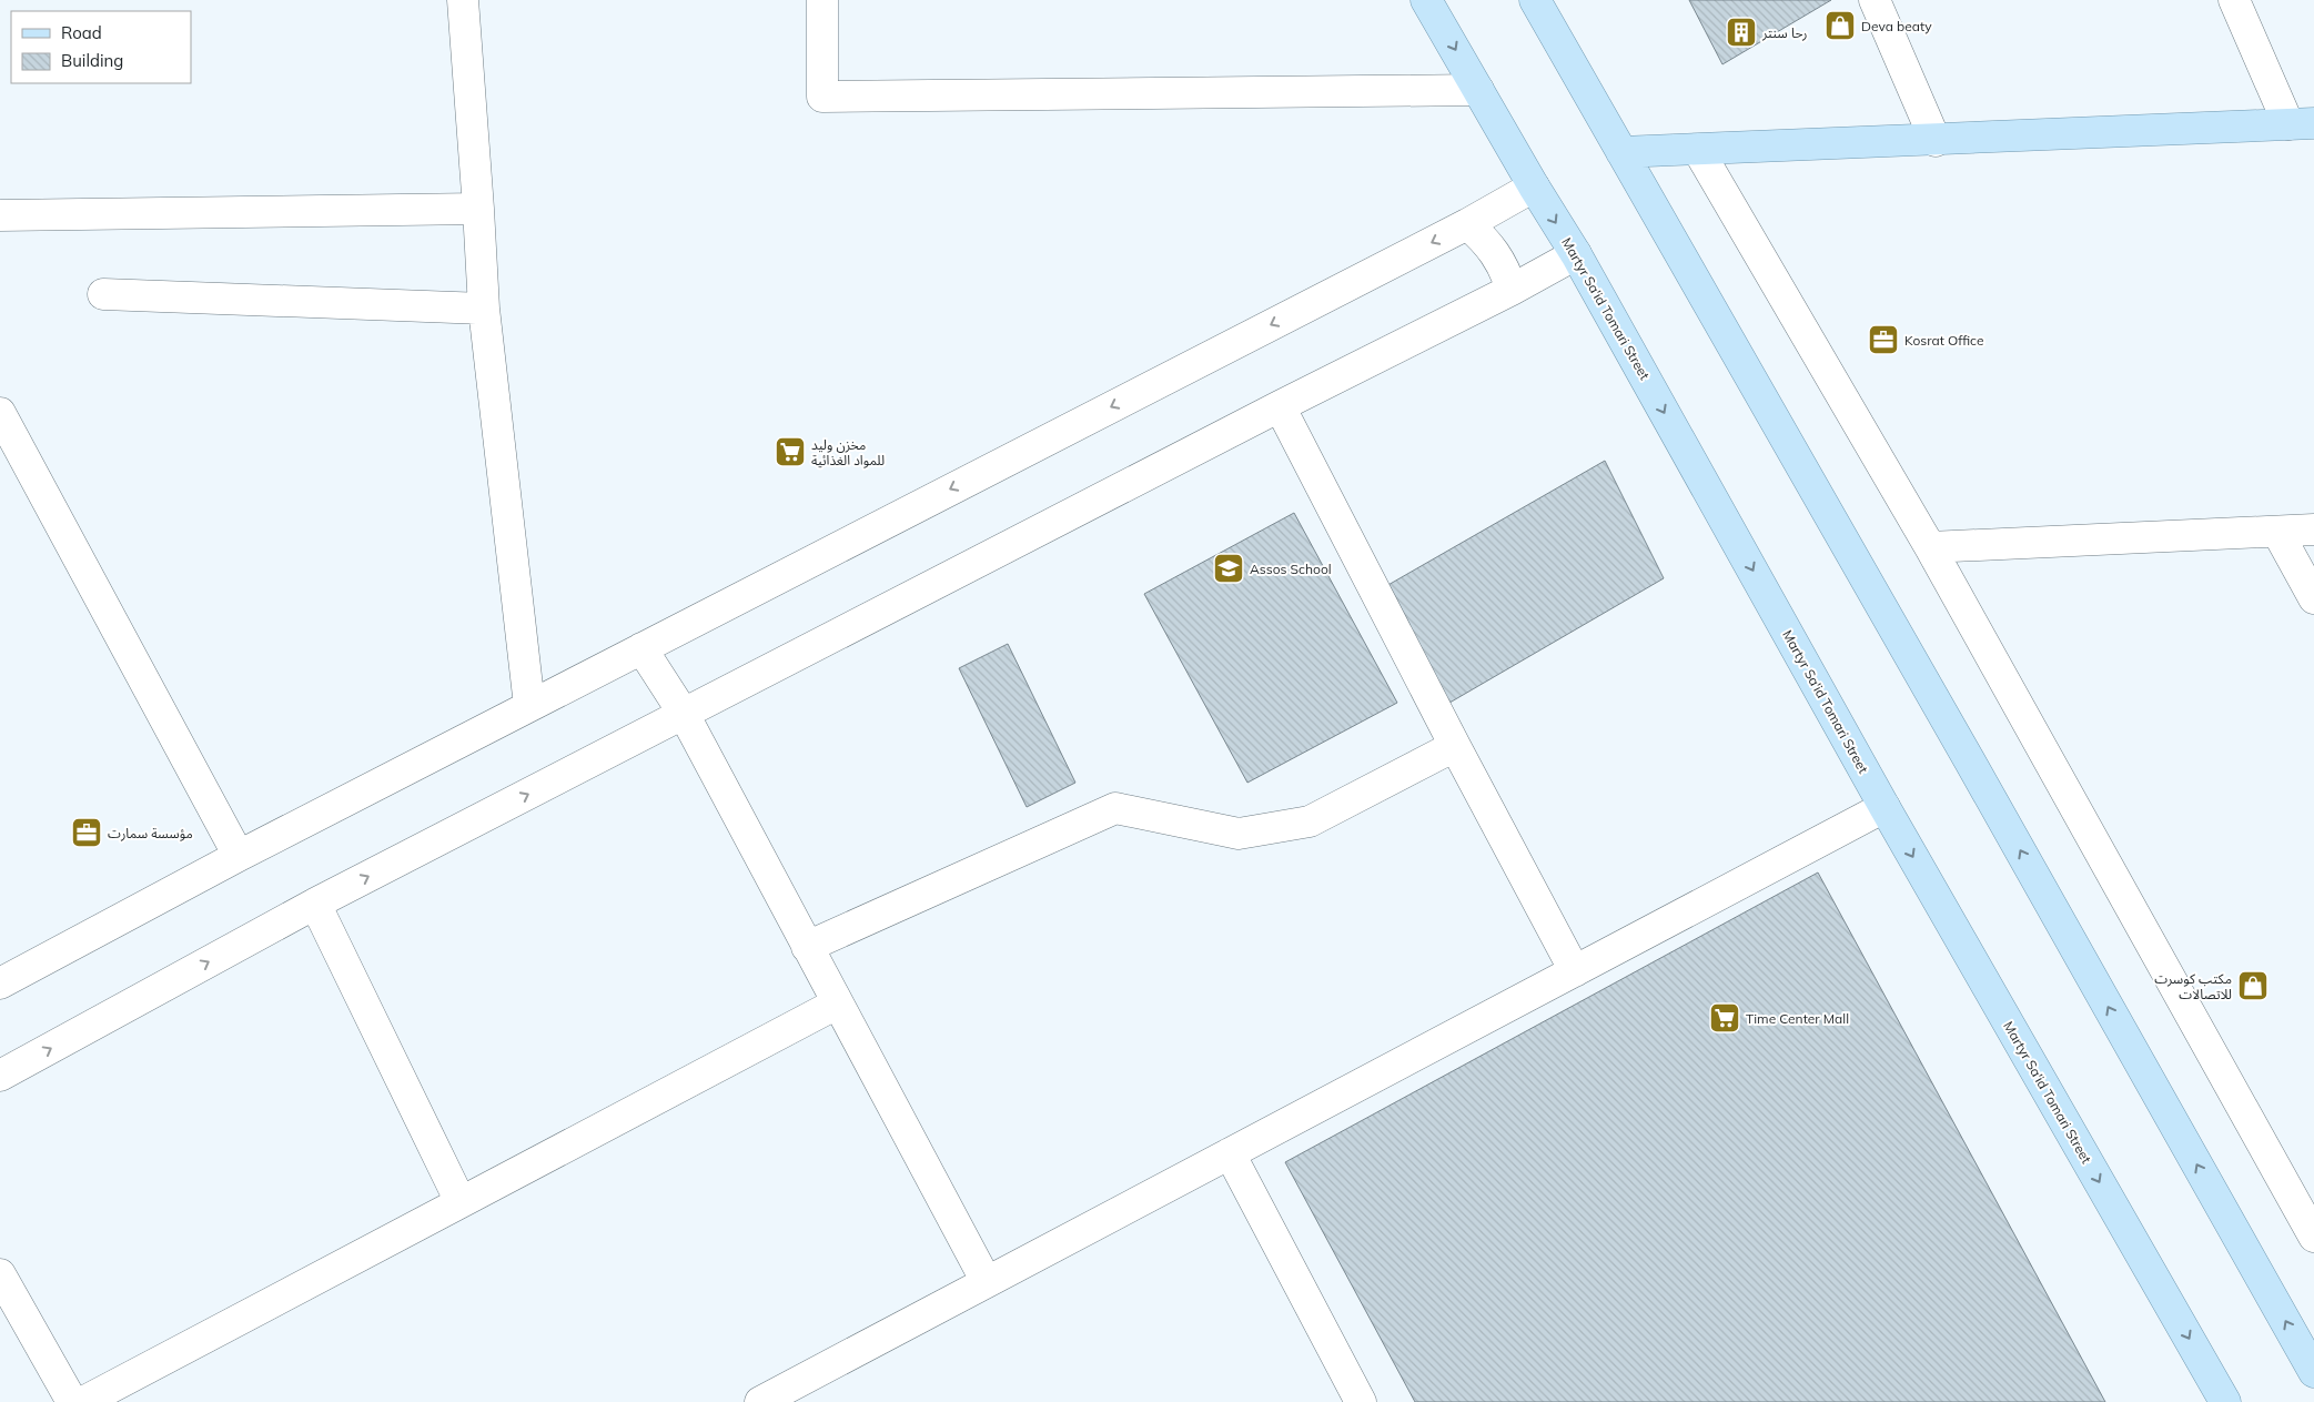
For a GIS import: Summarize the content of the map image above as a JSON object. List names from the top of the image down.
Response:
{
  "streets": {
    "main road": ["Martyr Sa'id Tomari Street"]
  },
  "places": {
    "shop": ["Deva beaty", "مكتب كوسرت للاتصالات"],
    "building": ["رحا سنتر"],
    "office": ["Kosrat Office", "مؤسسة سمارت"],
    "supermarket": ["مخزن وليد للمواد الغذائية", "Time Center Mall"],
    "school or university": ["Assos School"]
  },
  "legend": ["Road", "Building"]
}
